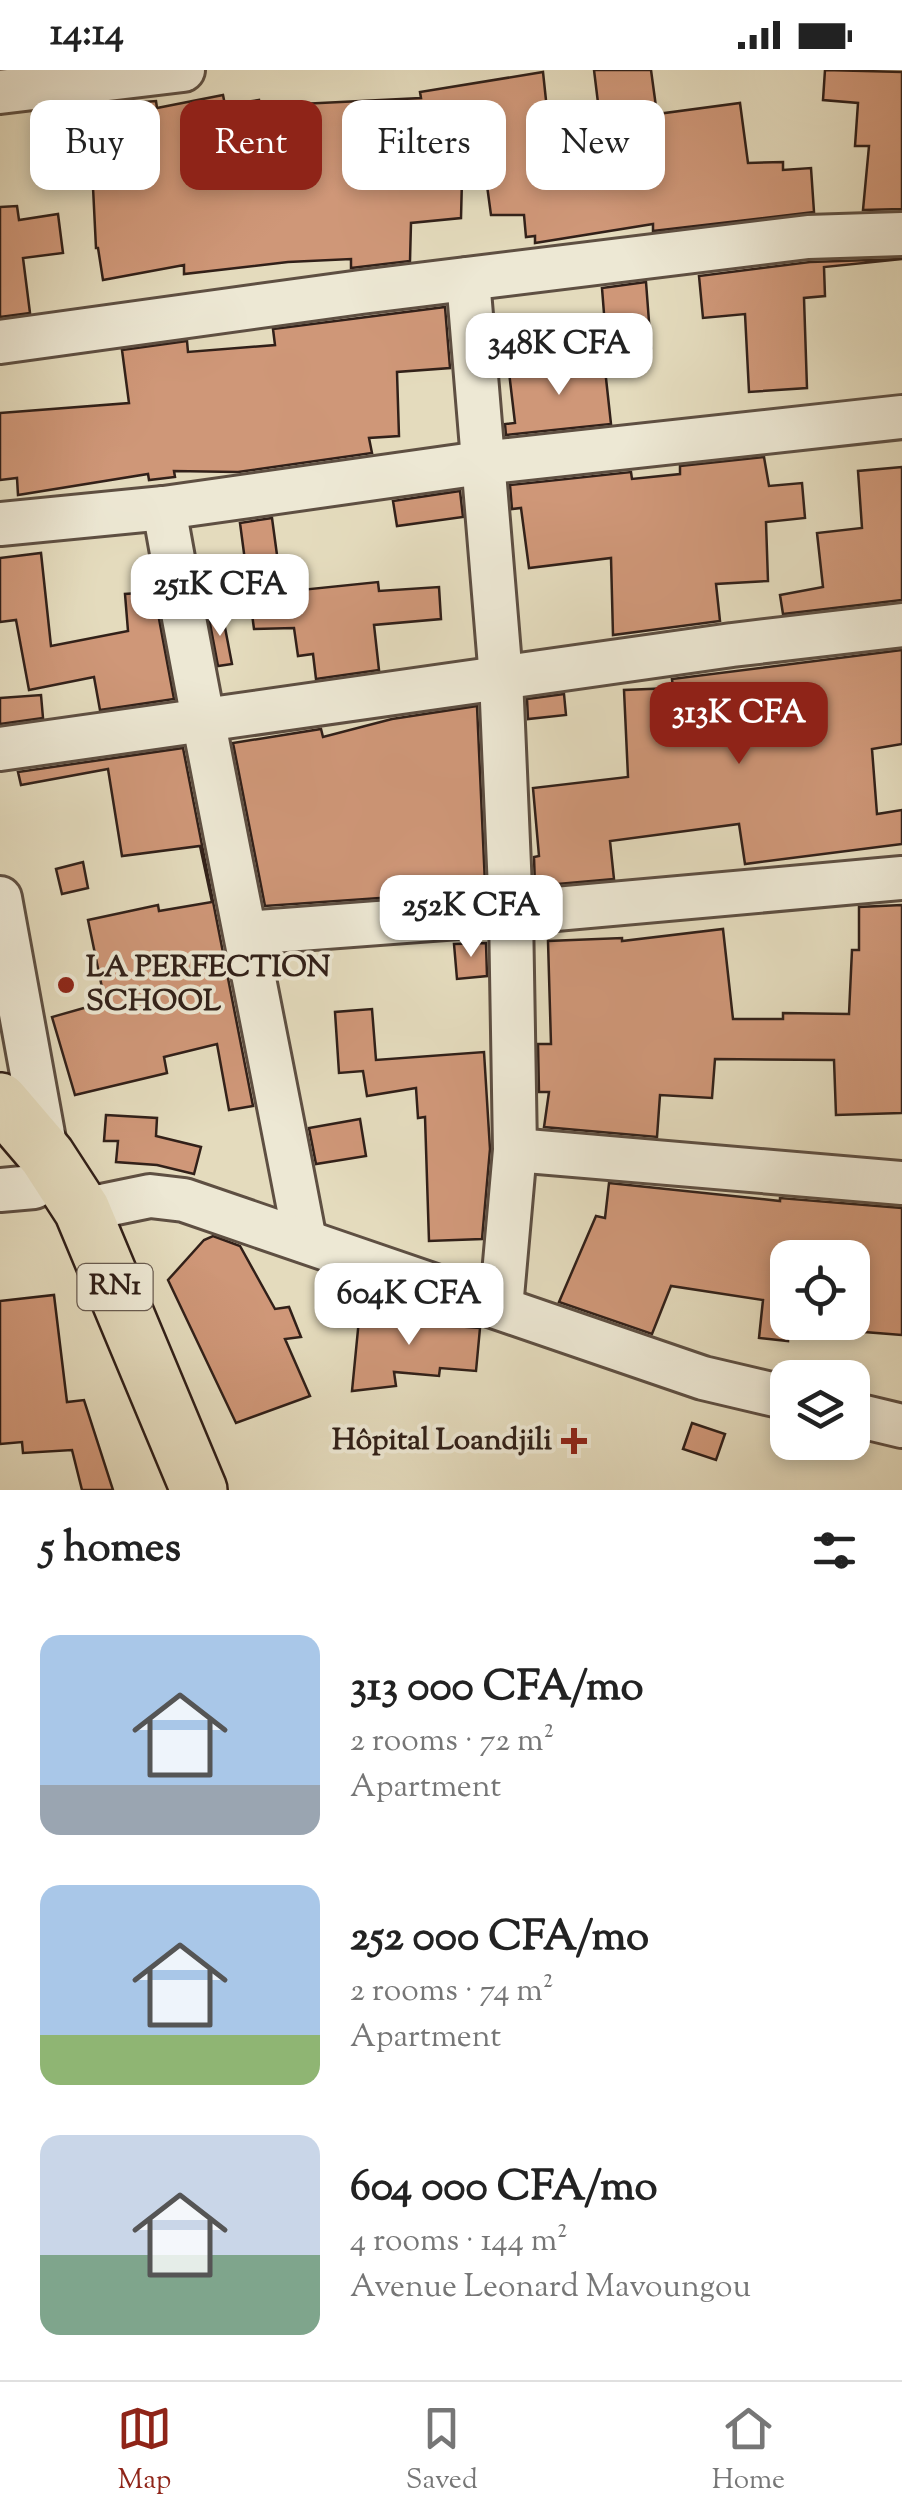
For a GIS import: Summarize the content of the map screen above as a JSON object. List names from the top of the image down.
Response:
{
  "streets": {
    "highway": ["RN1"]
  },
  "places": {
    "other": ["LA PERFECTION SCHOOL"],
    "health": ["Hôpital Loandjili"]
  },
  "page": {
    "status": "14:14",
    "chip": [
      "Buy",
      "Rent",
      "Filters",
      "New"
    ],
    "price": [
      "348K CFA",
      "251K CFA",
      "313K CFA",
      "252K CFA",
      "604K CFA"
    ],
    "heading": "5 homes",
    "list": [
      {
        "name": "313 000 CFA/mo",
        "note": "2 rooms · 72 m² · Apartment"
      },
      {
        "name": "252 000 CFA/mo",
        "note": "2 rooms · 74 m² · Apartment"
      },
      {
        "name": "604 000 CFA/mo",
        "note": "4 rooms · 144 m² · Avenue Leonard Mavoungou"
      }
    ],
    "tabs": ["Map", "Saved", "Home"]
  }
}
